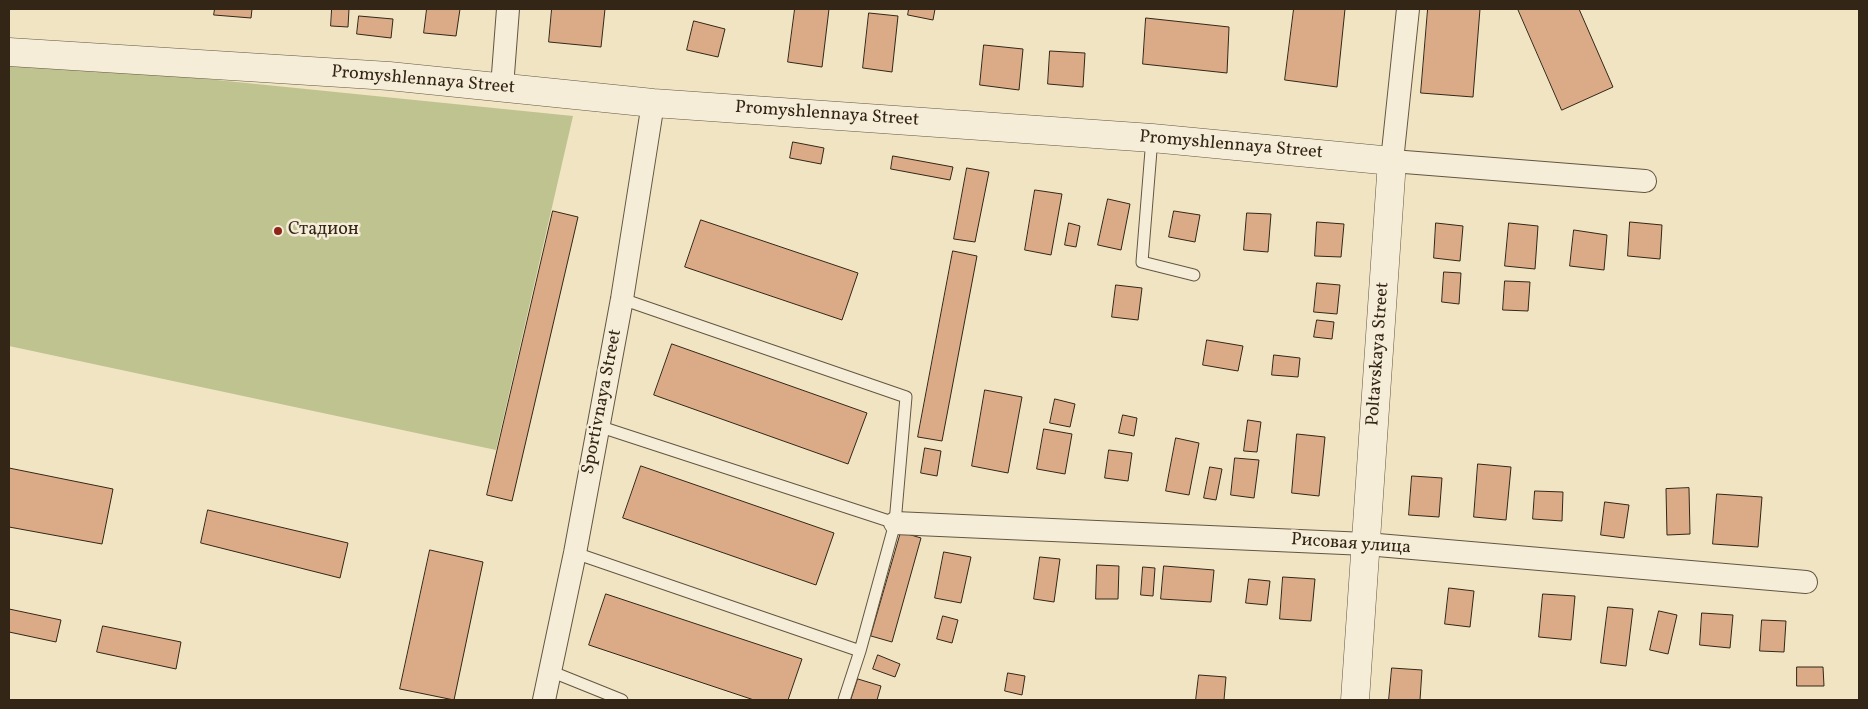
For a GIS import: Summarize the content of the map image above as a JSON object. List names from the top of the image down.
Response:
{
  "streets": {
    "street": [
      "Promyshlennaya Street",
      "Poltavskaya Street",
      "Sportivnaya Street",
      "Рисовая улица"
    ]
  },
  "crossings": [
    ["Promyshlennaya Street", "Poltavskaya Street"],
    ["Promyshlennaya Street", "Sportivnaya Street"],
    ["Poltavskaya Street", "Рисовая улица"]
  ],
  "places": ["Стадион"]
}
